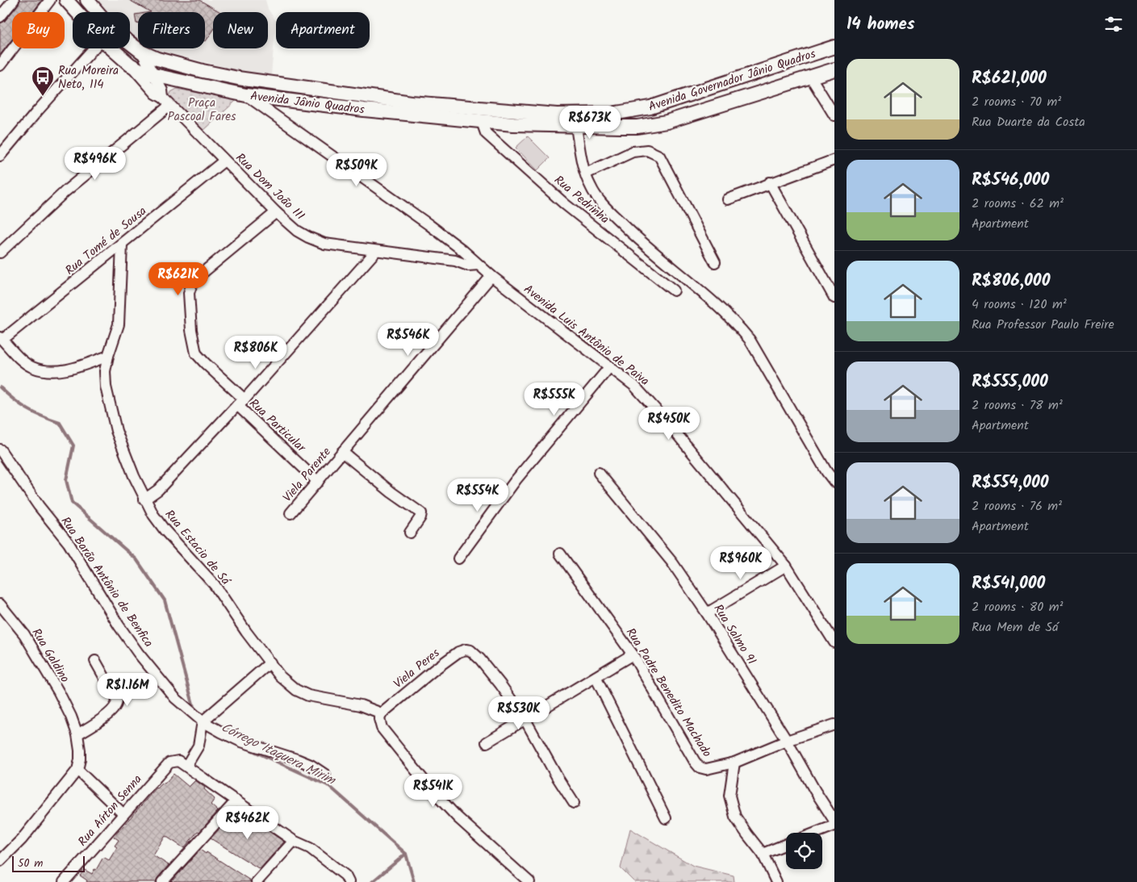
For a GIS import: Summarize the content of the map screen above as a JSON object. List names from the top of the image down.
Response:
{
  "streets": {
    "main road": ["Avenida Governador Jânio Quadros", "Avenida Jânio Quadros"],
    "street": [
      "Rua Dom João III",
      "Rua Pedrinha",
      "Rua Tomé de Sousa",
      "Avenida Luis Antônio de Paiva",
      "Rua Particular",
      "Viela Parente",
      "Rua Estacio de Sá",
      "Rua Barão Antônio de Benfica",
      "Rua Salmo 91",
      "Rua Galdino",
      "Viela Peres",
      "Rua Padre Benedito Machado",
      "Rua Aírton Senna"
    ]
  },
  "crossings": [
    ["Avenida Governador Jânio Quadros", "Avenida Jânio Quadros"],
    ["Avenida Jânio Quadros", "Rua Dom João III"],
    ["Avenida Jânio Quadros", "Rua Pedrinha"],
    ["Avenida Jânio Quadros", "Avenida Luis Antônio de Paiva"],
    ["Rua Dom João III", "Rua Tomé de Sousa"],
    ["Rua Dom João III", "Avenida Luis Antônio de Paiva"],
    ["Rua Dom João III", "Rua Particular"],
    ["Rua Tomé de Sousa", "Rua Estacio de Sá"],
    ["Avenida Luis Antônio de Paiva", "Viela Parente"],
    ["Rua Particular", "Viela Parente"],
    ["Rua Estacio de Sá", "Viela Peres"],
    ["Rua Salmo 91", "Rua Padre Benedito Machado"]
  ],
  "water": ["Córrego Itaquera Mirim"],
  "parks": ["Praça Pascoal Fares"],
  "places": {
    "bus stop": ["Rua Moreira Neto, 114"]
  },
  "scale_bar": "50 m",
  "page": {
    "heading": "14 homes",
    "chip": [
      "Buy",
      "Rent",
      "Filters",
      "New",
      "Apartment"
    ],
    "list": [
      {
        "name": "R$621,000",
        "note": "2 rooms · 70 m² · Rua Duarte da Costa"
      },
      {
        "name": "R$546,000",
        "note": "2 rooms · 62 m² · Apartment"
      },
      {
        "name": "R$806,000",
        "note": "4 rooms · 120 m² · Rua Professor Paulo Freire"
      },
      {
        "name": "R$555,000",
        "note": "2 rooms · 78 m² · Apartment"
      },
      {
        "name": "R$554,000",
        "note": "2 rooms · 76 m² · Apartment"
      },
      {
        "name": "R$541,000",
        "note": "2 rooms · 80 m² · Rua Mem de Sá"
      }
    ],
    "price": [
      "R$673K",
      "R$496K",
      "R$509K",
      "R$621K",
      "R$546K",
      "R$806K",
      "R$555K",
      "R$450K",
      "R$554K",
      "R$960K",
      "R$1.16M",
      "R$530K",
      "R$541K",
      "R$462K"
    ],
    "scale": "50 m"
  }
}
